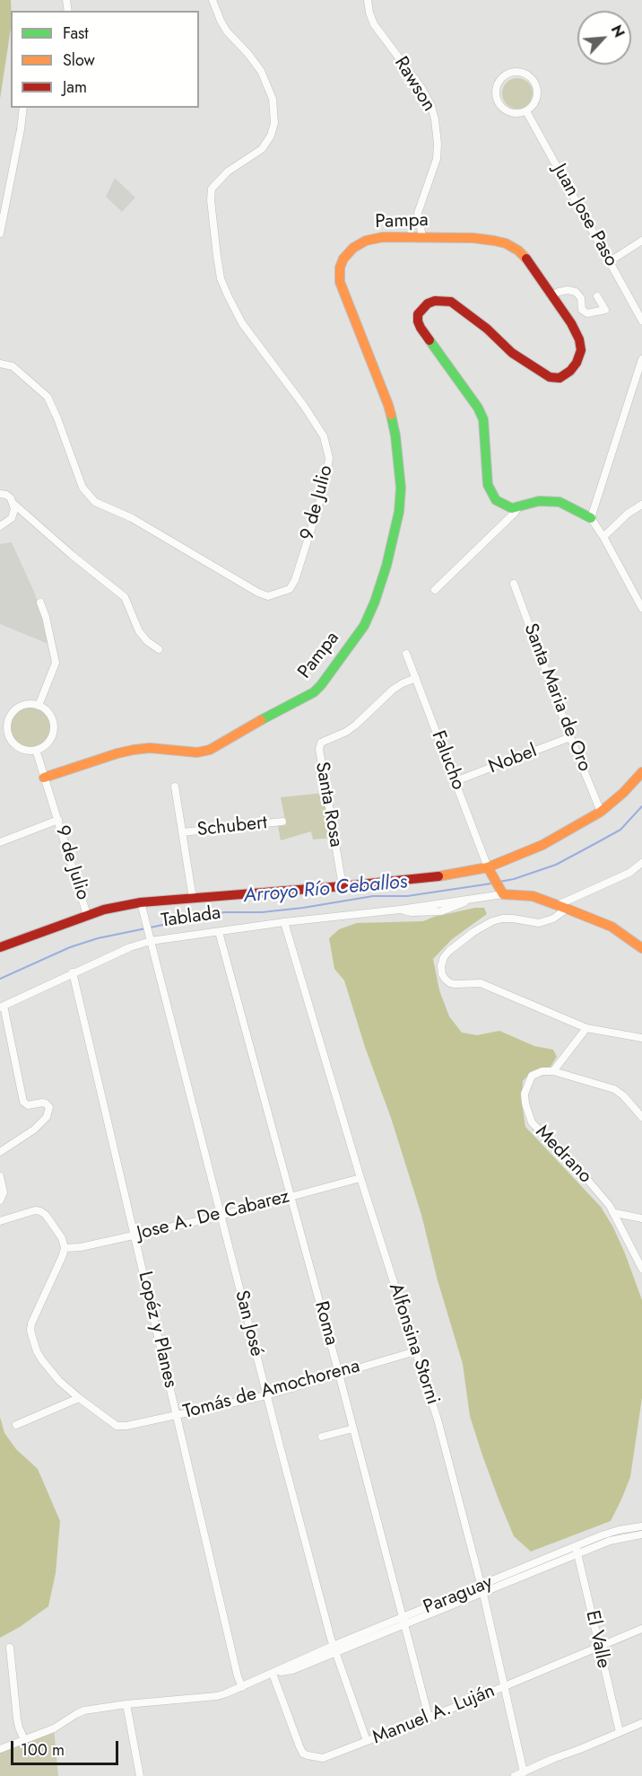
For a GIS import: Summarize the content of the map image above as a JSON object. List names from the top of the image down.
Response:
{
  "streets": {
    "street": [
      "Rawson",
      "Juan Jose Paso",
      "Pampa",
      "9 de Julio",
      "Santa Maria de Oro",
      "Nobel",
      "Falucho",
      "Santa Rosa",
      "Schubert",
      "Tablada",
      "Medrano",
      "Jose A. De Cabarez",
      "San José",
      "Roma",
      "Lopéz y Planes",
      "Alfonsina Storni",
      "Tomás de Amochorena",
      "Paraguay",
      "El Valle",
      "Manuel A. Luján"
    ]
  },
  "crossings": [
    ["Rawson", "Pampa"],
    ["Pampa", "9 de Julio"],
    ["Santa Maria de Oro", "Nobel"],
    ["Nobel", "Falucho"],
    ["Falucho", "Santa Rosa"],
    ["Tablada", "San José"],
    ["Tablada", "Roma"],
    ["Tablada", "Lopéz y Planes"],
    ["Tablada", "Alfonsina Storni"],
    ["Jose A. De Cabarez", "San José"],
    ["Jose A. De Cabarez", "Roma"],
    ["Jose A. De Cabarez", "Lopéz y Planes"],
    ["Jose A. De Cabarez", "Alfonsina Storni"],
    ["San José", "Tomás de Amochorena"],
    ["San José", "Paraguay"],
    ["San José", "Manuel A. Luján"],
    ["Roma", "Tomás de Amochorena"],
    ["Roma", "Paraguay"],
    ["Roma", "Manuel A. Luján"],
    ["Lopéz y Planes", "Tomás de Amochorena"],
    ["Lopéz y Planes", "Paraguay"],
    ["Alfonsina Storni", "Tomás de Amochorena"],
    ["Alfonsina Storni", "Paraguay"],
    ["Alfonsina Storni", "Manuel A. Luján"],
    ["Paraguay", "El Valle"],
    ["Paraguay", "Manuel A. Luján"],
    ["El Valle", "Manuel A. Luján"]
  ],
  "water": ["Arroyo Río Ceballos"],
  "legend": ["Fast", "Slow", "Jam"],
  "scale_bar": "100 m",
  "north": "top right"
}
